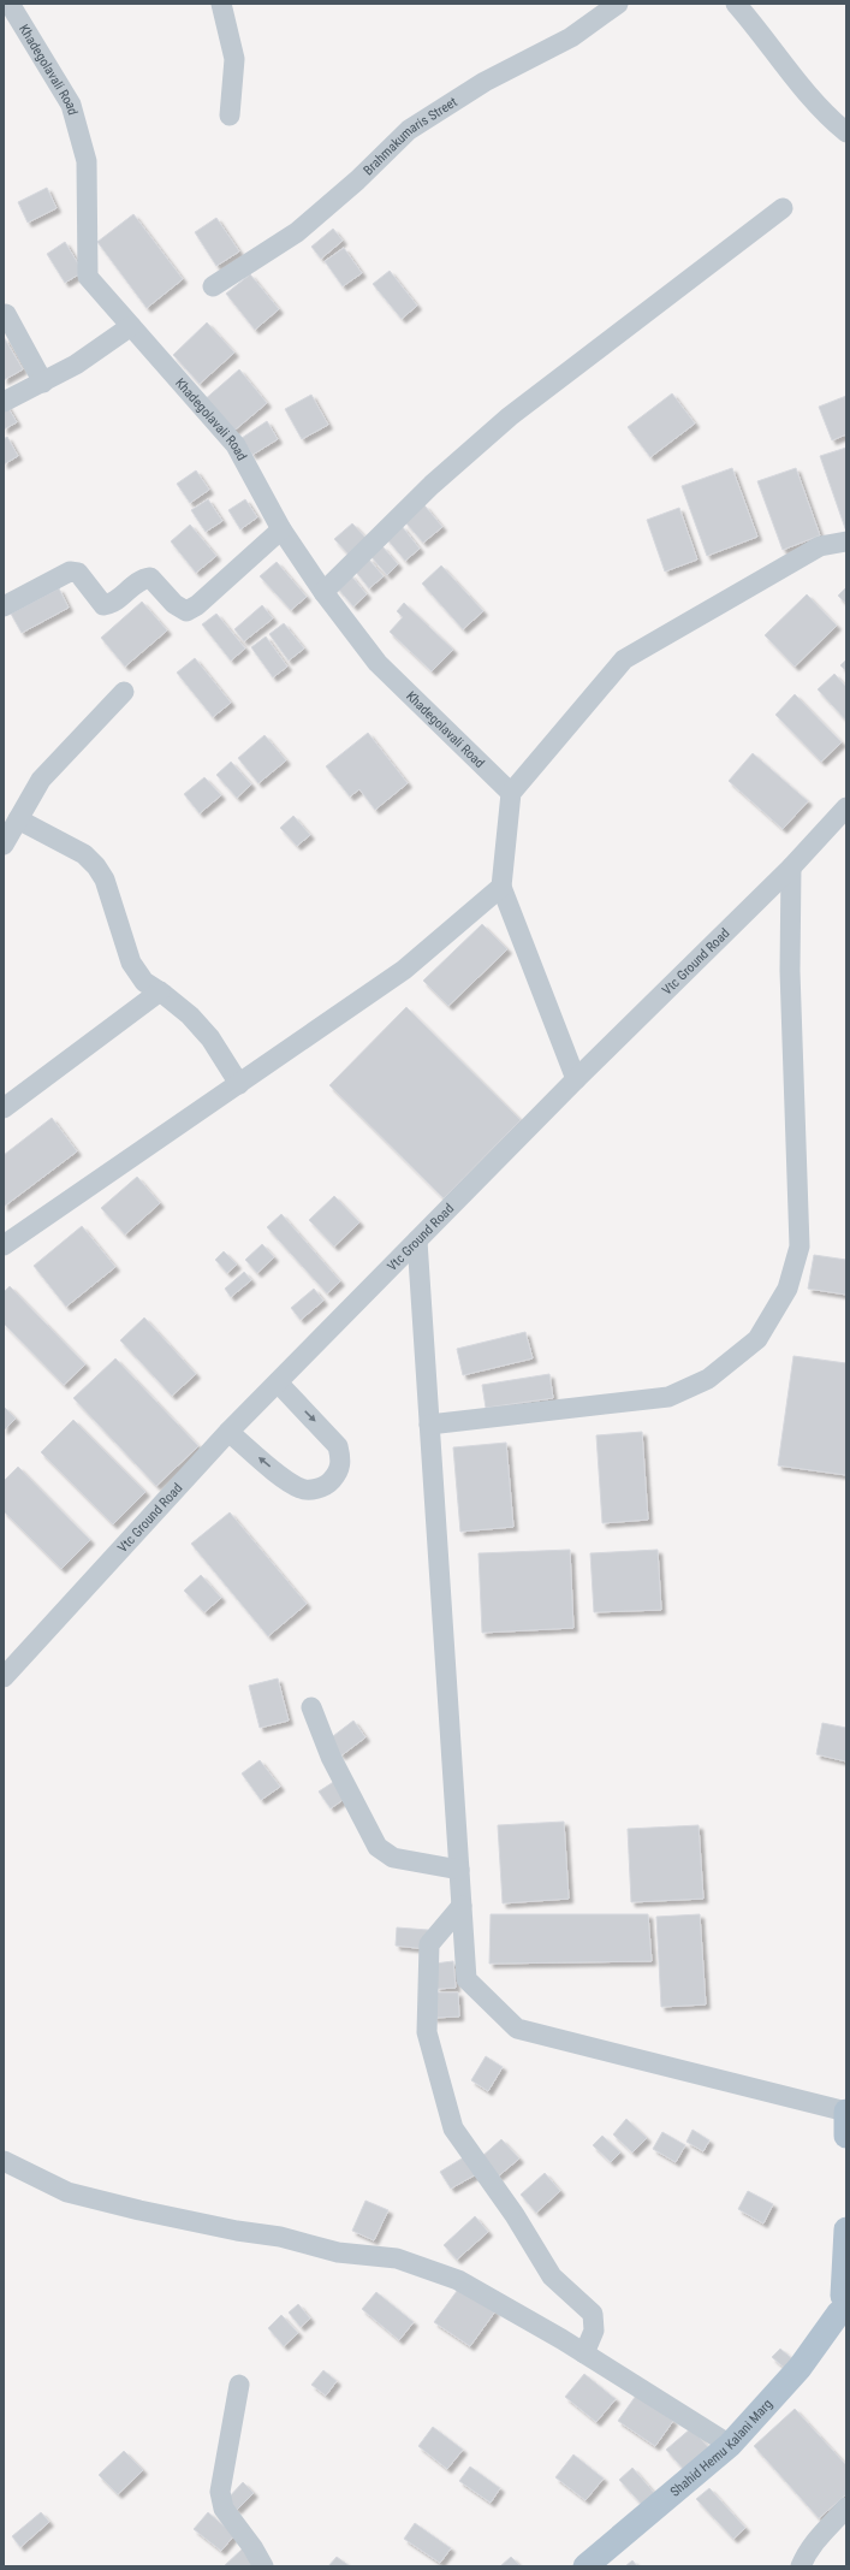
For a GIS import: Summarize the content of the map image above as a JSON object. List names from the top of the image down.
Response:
{
  "streets": {
    "main road": ["Shahid Hemu Kalani Marg"],
    "street": ["Khadegolavali Road", "Brahmakumaris Street", "Vtc Ground Road"]
  }
}
